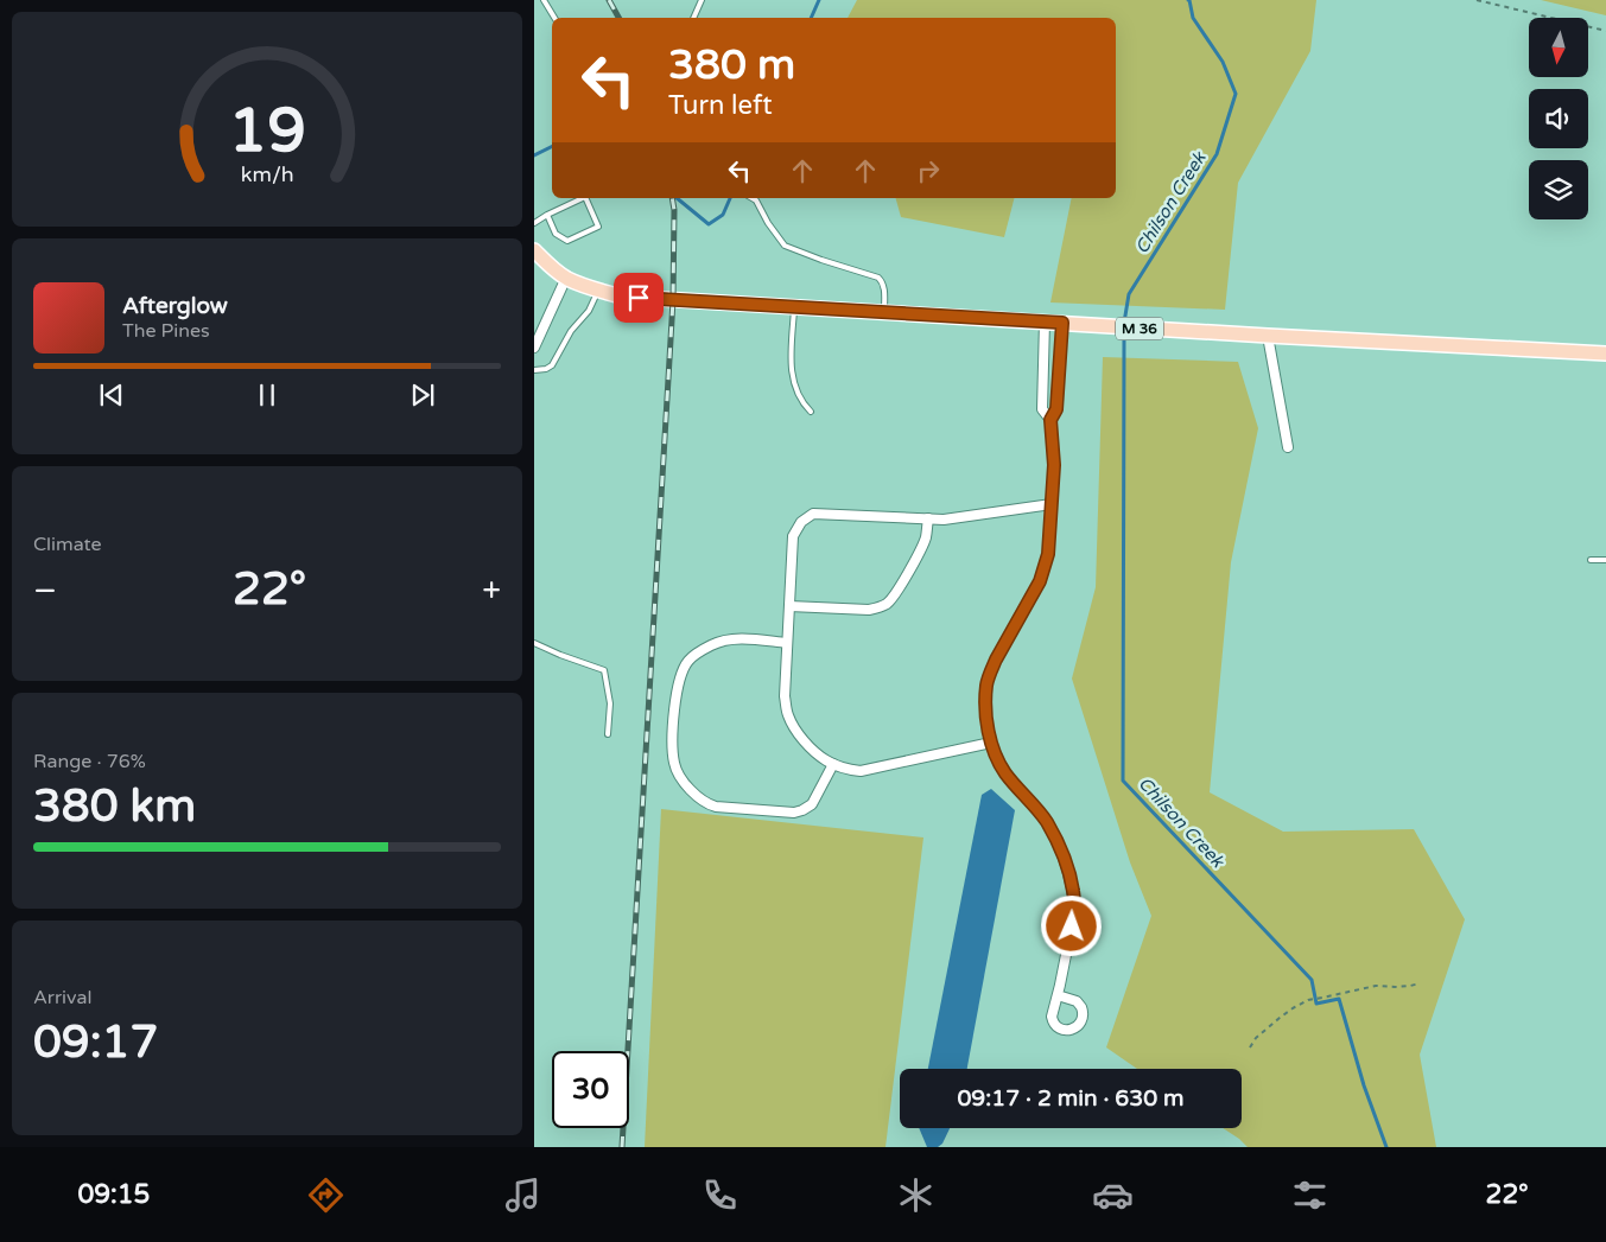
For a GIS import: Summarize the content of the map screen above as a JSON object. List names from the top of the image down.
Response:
{
  "streets": {
    "main road": ["M 36"]
  },
  "water": ["Chilson Creek"],
  "north": "bottom",
  "page": {
    "turn": ["380 m", "Turn left"],
    "song": ["Afterglow", "The Pines"],
    "tile": [
      "Climate",
      ["Range · 76%", "380 km"],
      ["Arrival", "09:17"]
    ],
    "heat": ["−", "22°", "+"],
    "limit": "30",
    "trip": "09:17 · 2 min · 630 m",
    "tabs": ["09:15", "22°"],
    "gauge": ["19", "km/h"]
  }
}
